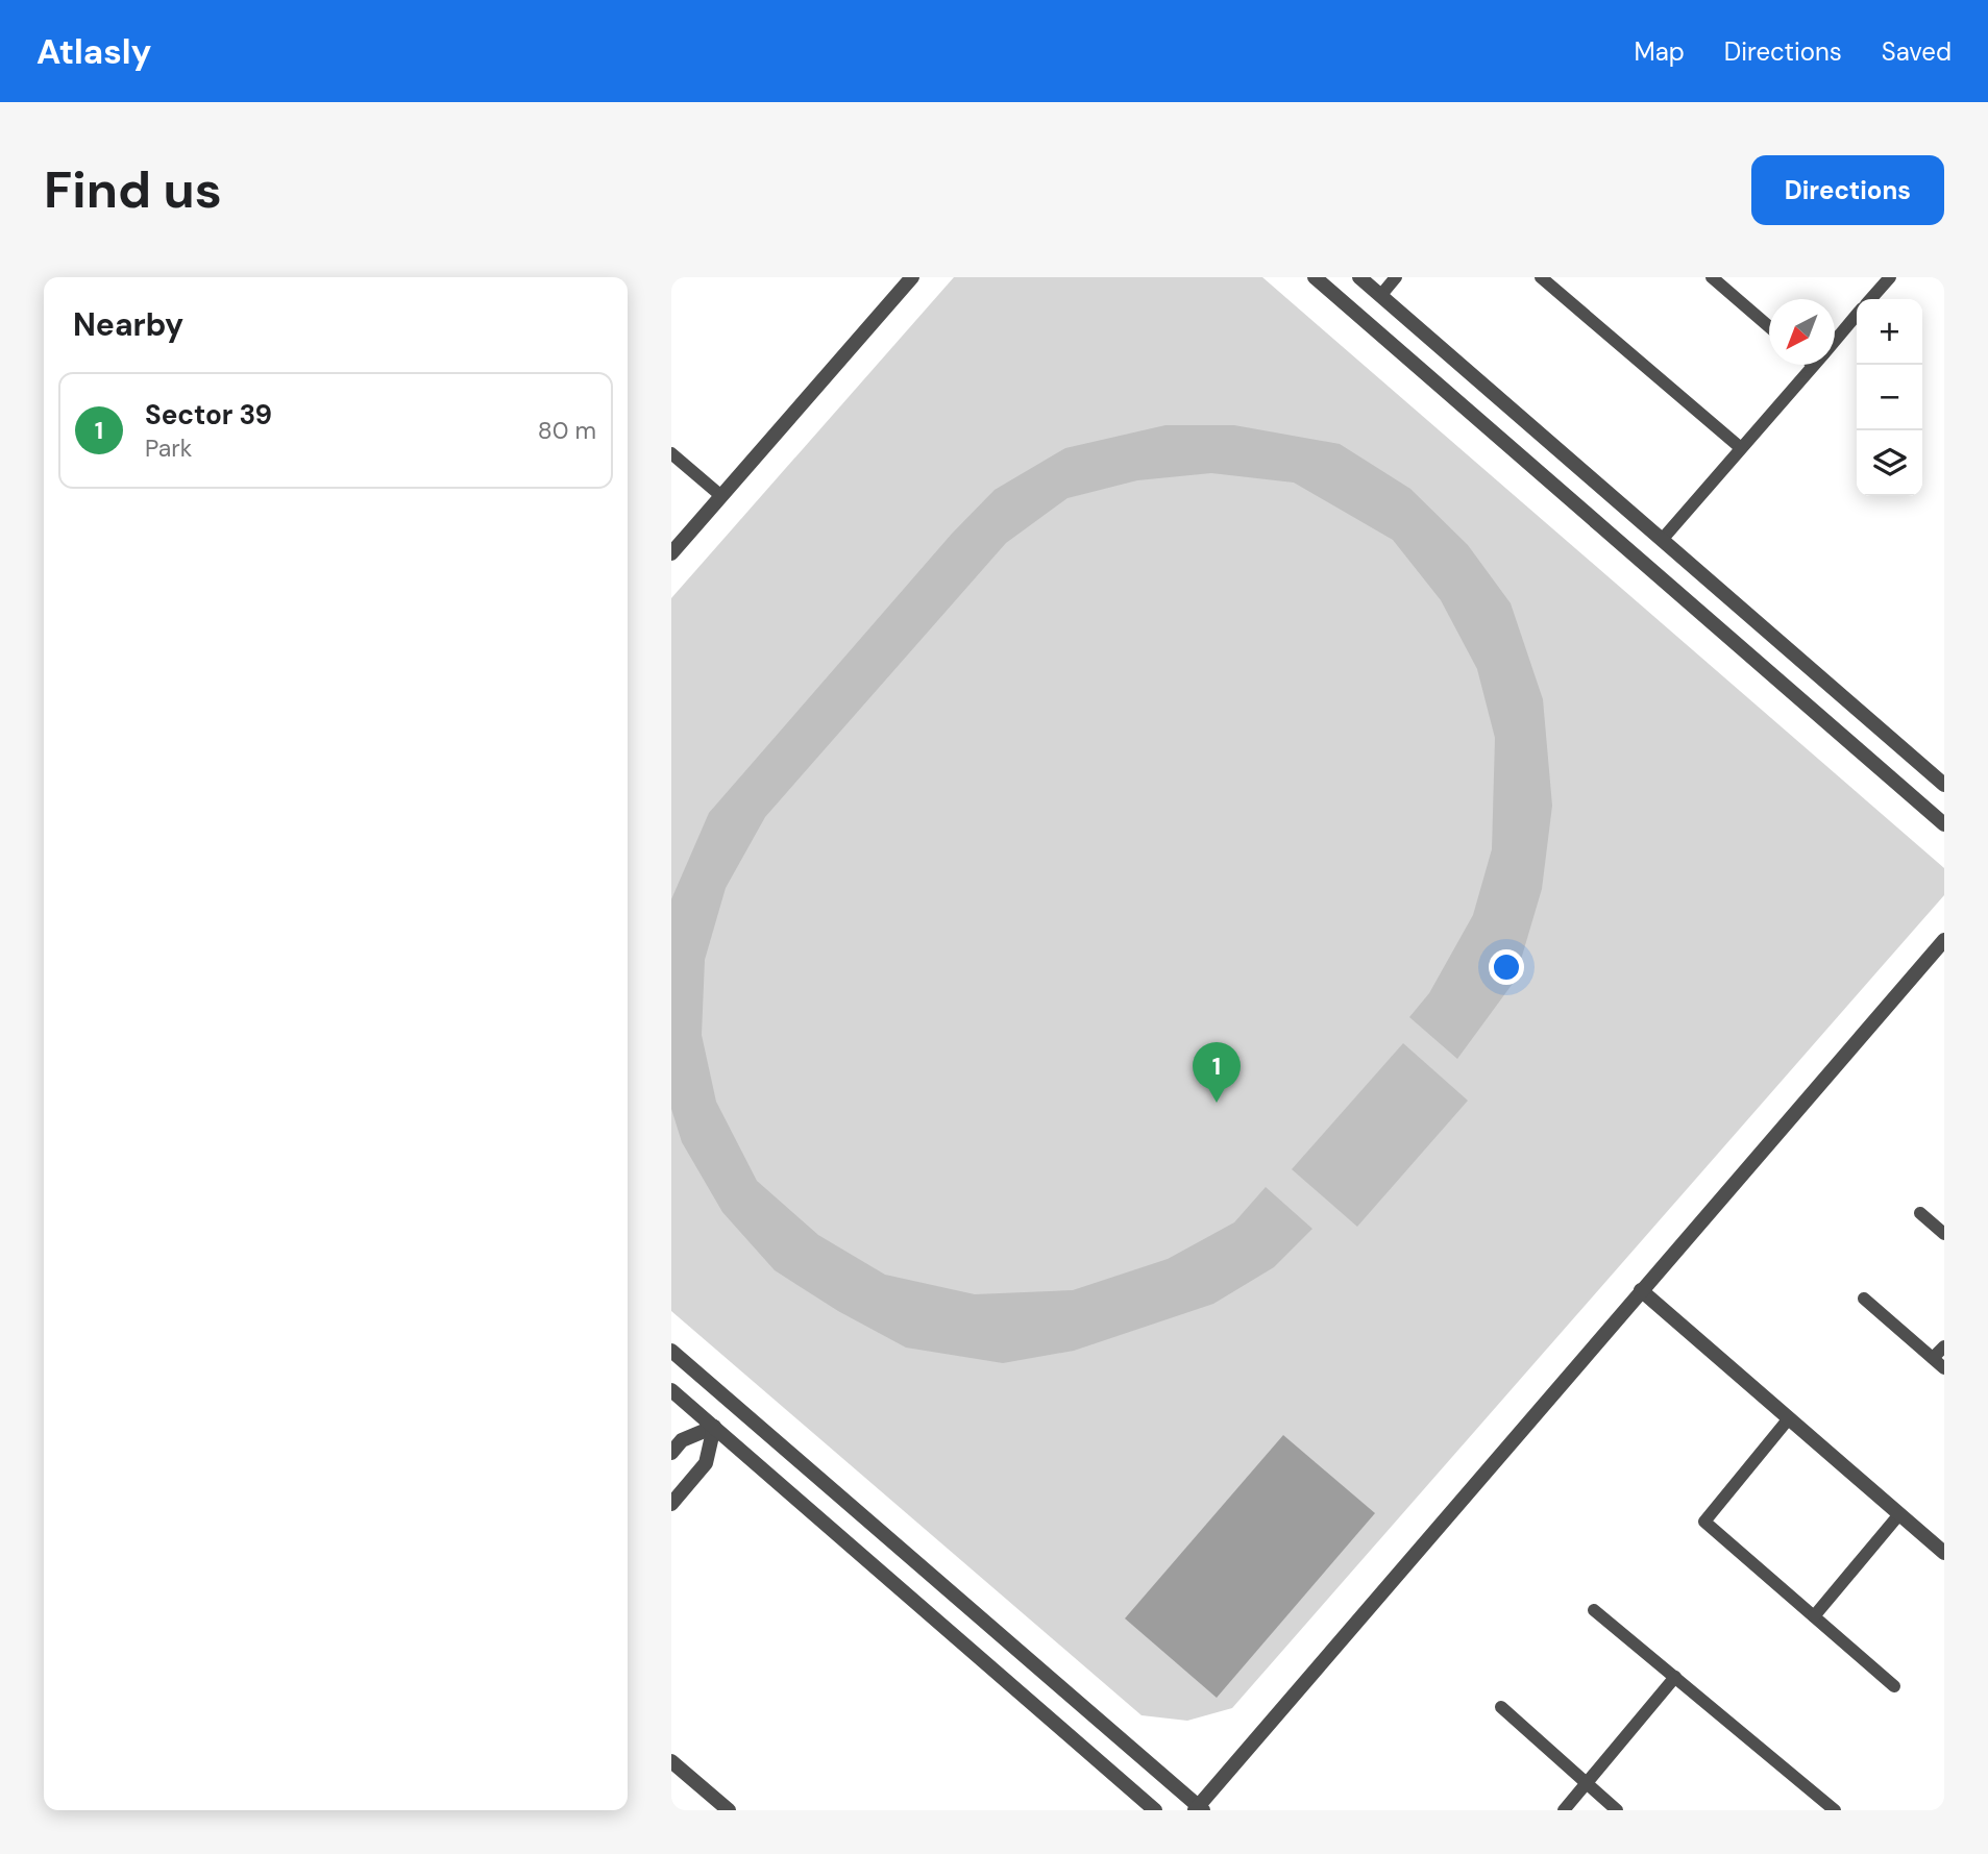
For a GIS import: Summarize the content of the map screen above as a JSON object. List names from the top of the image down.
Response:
{
  "north": "bottom left",
  "page": {
    "header": "Atlasly",
    "nav": ["Map", "Directions", "Saved"],
    "buttons": "Directions",
    "title": "Find us",
    "heading": "Nearby",
    "map_buttons": ["+", "−"],
    "list": [
      {
        "mark": "1",
        "name": "Sector 39",
        "note": "Park",
        "value": "80 m"
      }
    ],
    "pins": "1"
  }
}
